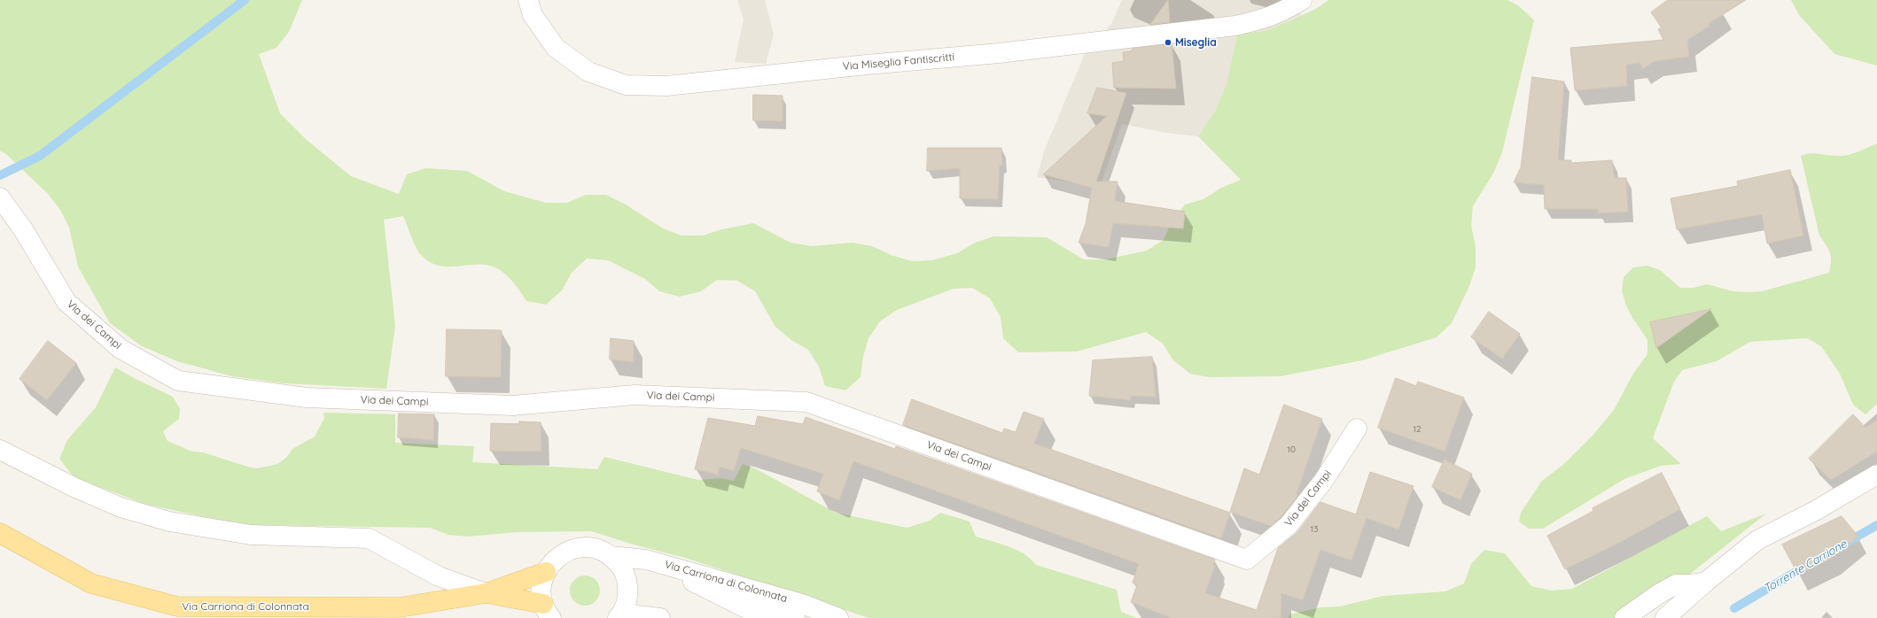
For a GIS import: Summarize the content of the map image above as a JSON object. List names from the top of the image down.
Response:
{
  "streets": {
    "main road": ["Via Carriona di Colonnata"],
    "street": ["Via Miseglia Fantiscritti", "Via dei Campi"]
  },
  "water": ["Torrente Carrione"],
  "places": ["Miseglia"],
  "house_numbers": ["12", "10", "13"]
}
